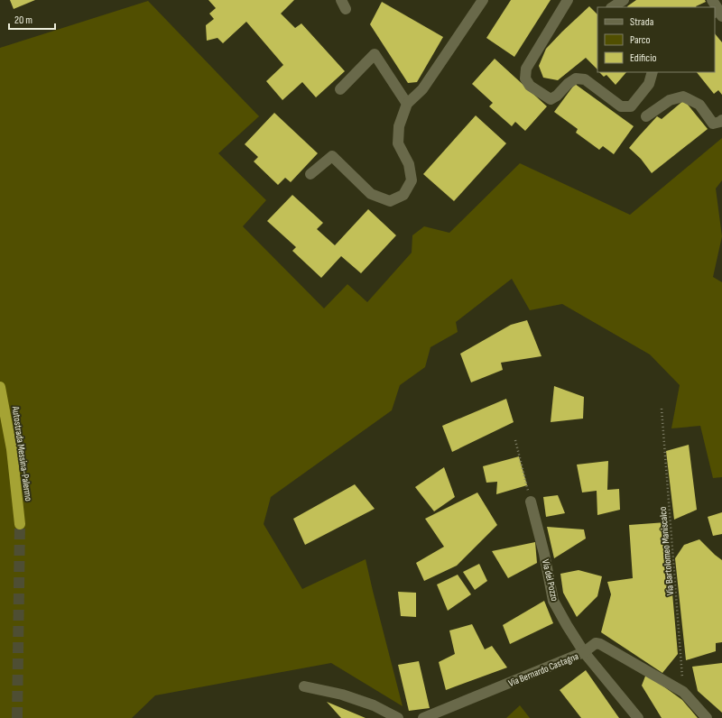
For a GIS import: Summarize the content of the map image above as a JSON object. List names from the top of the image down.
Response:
{
  "streets": {
    "highway": ["Autostrada Messina-Palermo"],
    "street": ["Via del Pozzo", "Via Bernardo Castagna"],
    "path": ["Via Bartolomeo Maniscalco"]
  },
  "crossings": [
    ["Via Bartolomeo Maniscalco", "Via Bernardo Castagna"],
    ["Via del Pozzo", "Via Bernardo Castagna"]
  ],
  "legend": ["Strada", "Parco", "Edificio"],
  "scale_bar": "20 m"
}
